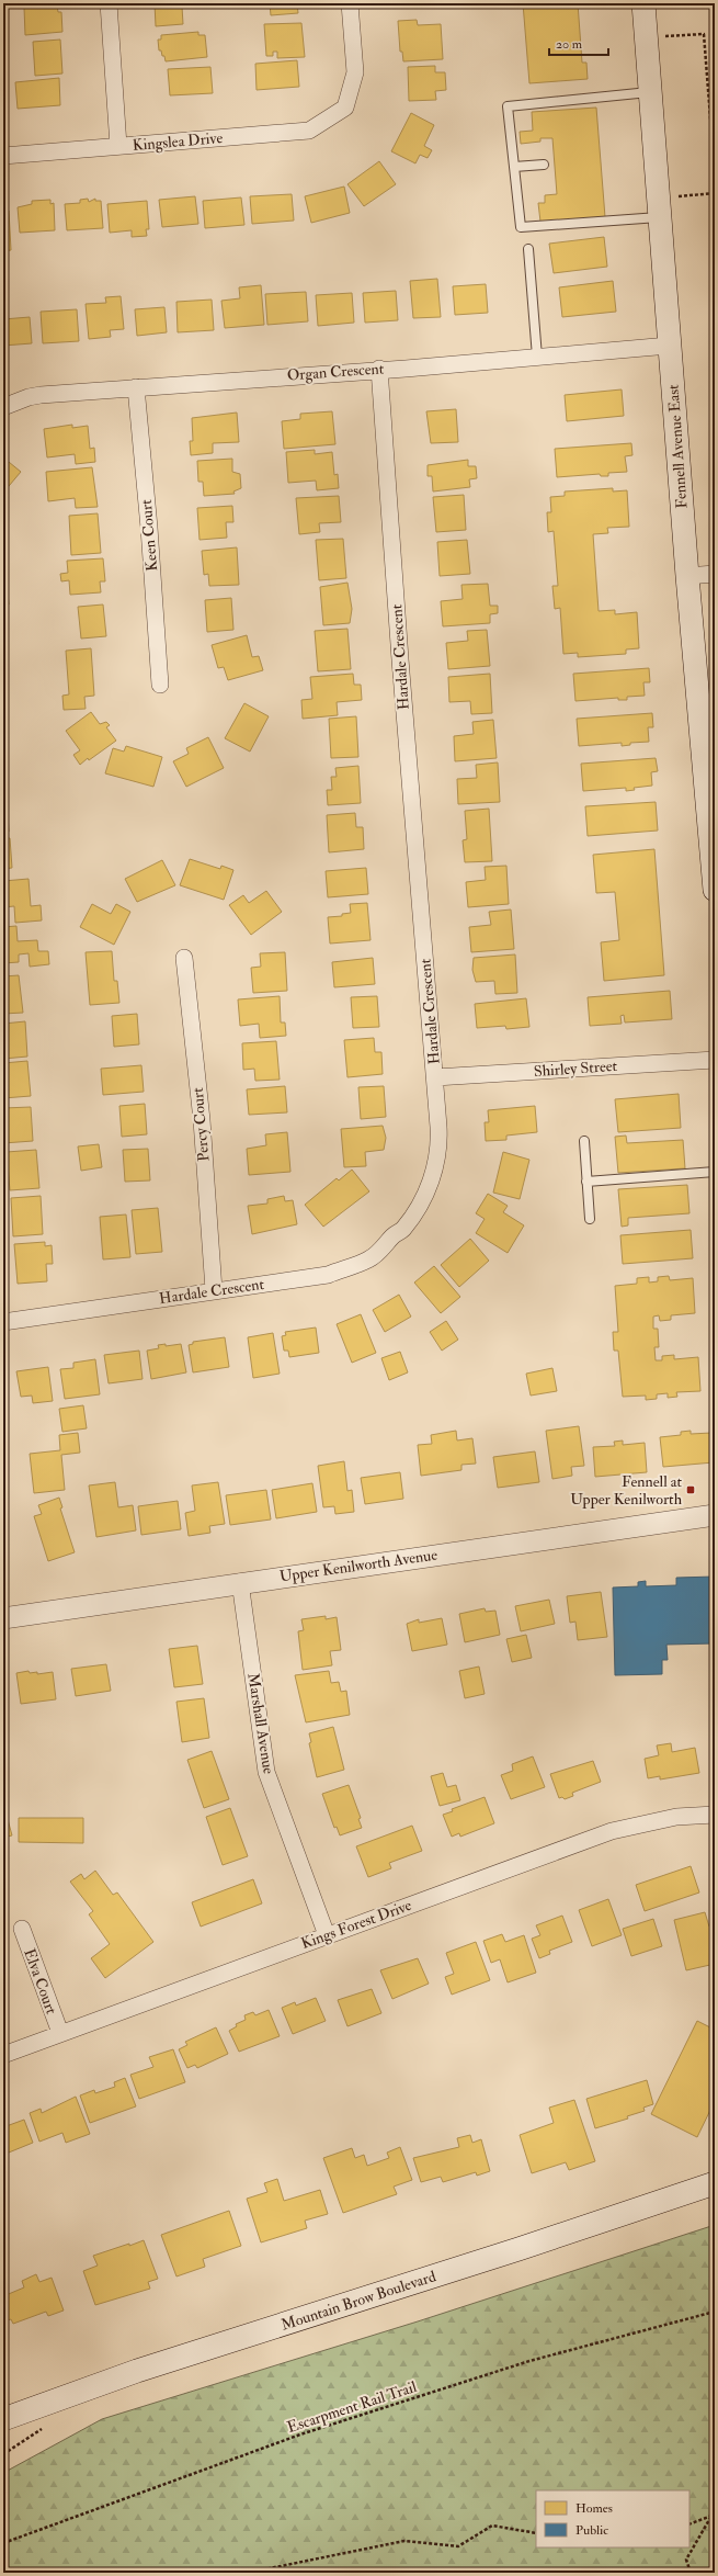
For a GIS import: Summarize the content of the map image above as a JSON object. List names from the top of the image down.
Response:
{
  "streets": {
    "main road": ["Fennell Avenue East", "Mountain Brow Boulevard"],
    "street": [
      "Kingslea Drive",
      "Organ Crescent",
      "Keen Court",
      "Hardale Crescent",
      "Shirley Street",
      "Percy Court",
      "Upper Kenilworth Avenue",
      "Marshall Avenue",
      "Kings Forest Drive",
      "Elva Court"
    ],
    "path": ["Escarpment Rail Trail"]
  },
  "crossings": [
    ["Organ Crescent", "Fennell Avenue East"],
    ["Organ Crescent", "Keen Court"],
    ["Organ Crescent", "Hardale Crescent"],
    ["Hardale Crescent", "Shirley Street"],
    ["Hardale Crescent", "Percy Court"],
    ["Upper Kenilworth Avenue", "Marshall Avenue"],
    ["Marshall Avenue", "Kings Forest Drive"],
    ["Kings Forest Drive", "Elva Court"]
  ],
  "places": {
    "transit": ["Fennell at Upper Kenilworth"]
  },
  "legend": ["Homes", "Public"],
  "scale_bar": "20 m"
}
